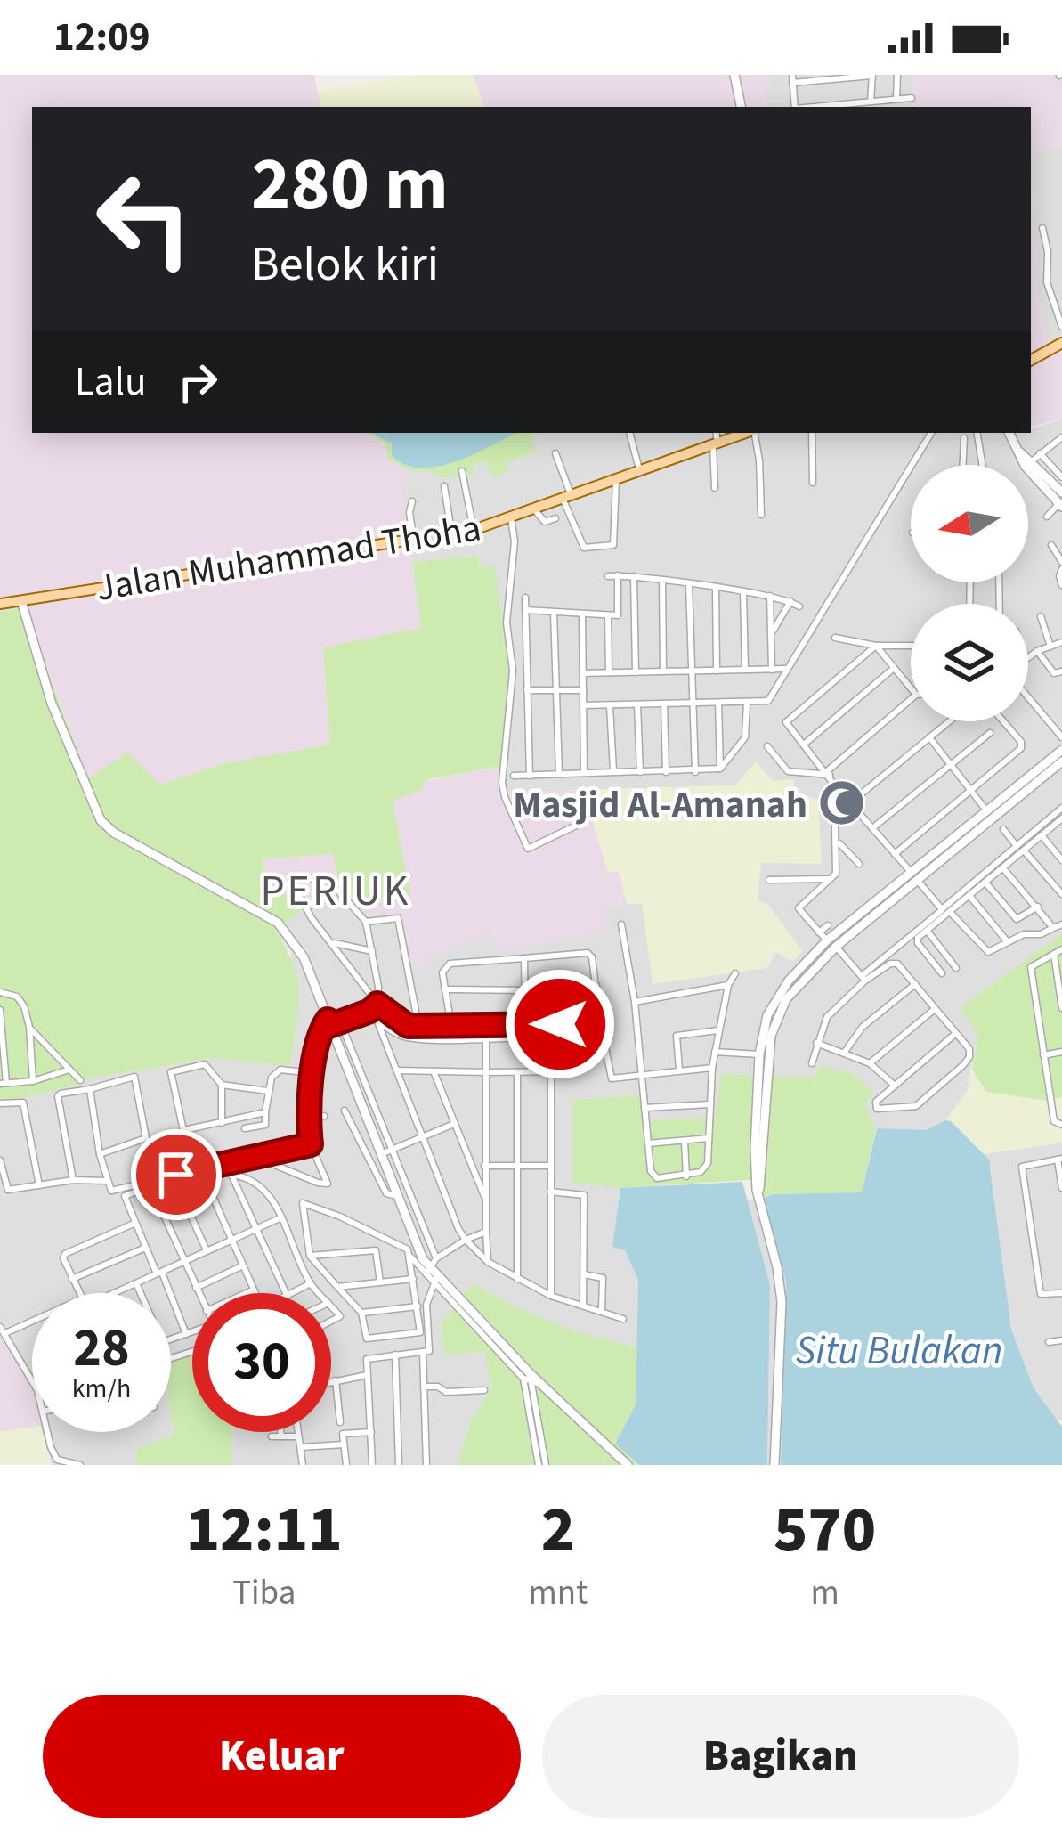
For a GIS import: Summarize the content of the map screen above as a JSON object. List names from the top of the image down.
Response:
{
  "streets": {
    "main road": ["Jalan Muhammad Thoha"]
  },
  "districts": ["PERIUK"],
  "water": ["Situ Bulakan"],
  "places": {
    "mosque": ["Masjid Al-Amanah"]
  },
  "north": "left",
  "page": {
    "status": "12:09",
    "turn": ["280 m", "Belok kiri"],
    "then": "Lalu",
    "speed": "28 km/h",
    "limit": "30",
    "eta": [
      "12:11",
      "Tiba",
      "2",
      "mnt",
      "570",
      "m"
    ],
    "buttons": ["Keluar", "Bagikan"]
  }
}
